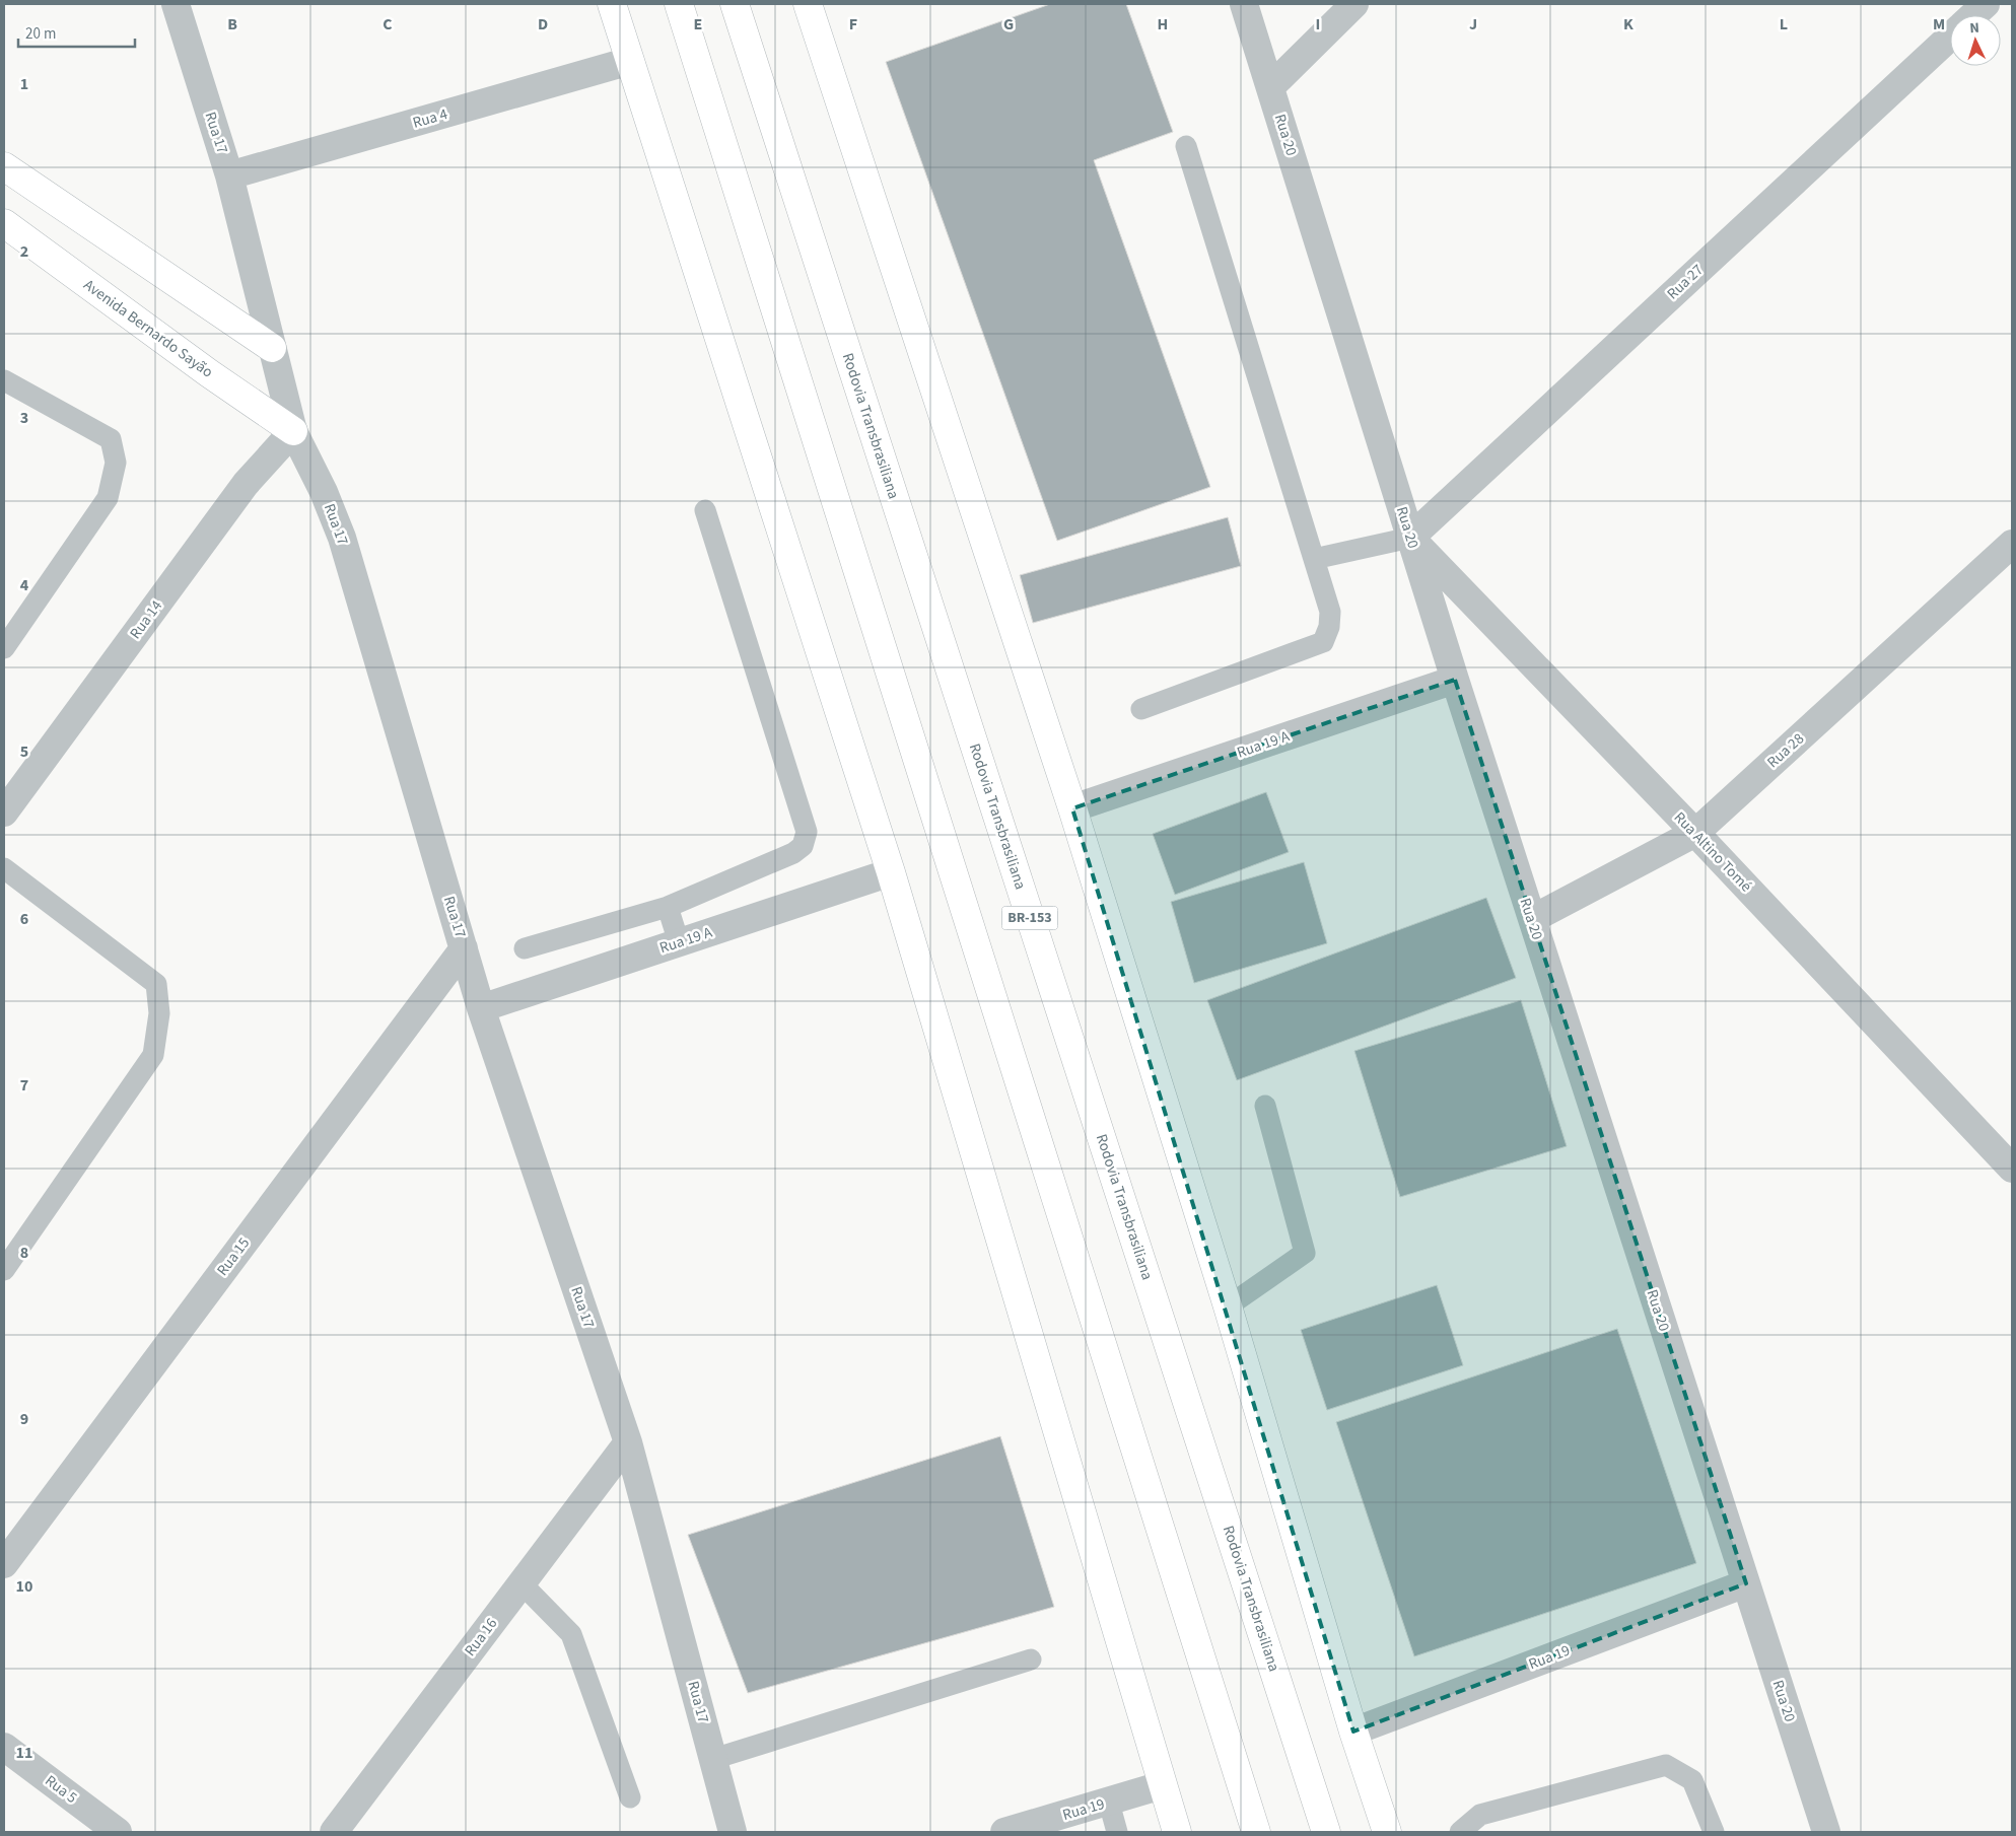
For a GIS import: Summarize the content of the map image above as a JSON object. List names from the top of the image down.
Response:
{
  "streets": {
    "main road": ["Avenida Bernardo Sayão", "Rodovia Transbrasiliana", "BR-153"],
    "street": [
      "Rua 4",
      "Rua 17",
      "Rua 20",
      "Rua 27",
      "Rua 14",
      "Rua 19 A",
      "Rua 28",
      "Rua Altino Tomé",
      "Rua 15",
      "Rua 16",
      "Rua 19",
      "Rua 5"
    ]
  },
  "crossings": [
    ["Rua 4", "Rua 17"],
    ["Rua 17", "Avenida Bernardo Sayão"],
    ["Rua 17", "Rua 14"],
    ["Rua 17", "Rua 19 A"],
    ["Rua 17", "Rua 15"],
    ["Rua 17", "Rua 16"],
    ["Rua 20", "Rua 27"],
    ["Rua 20", "Rua 19 A"],
    ["Rua 20", "Rua 28"],
    ["Rua 20", "Rua Altino Tomé"],
    ["Rua 20", "Rua 19"],
    ["Rua 27", "Rua Altino Tomé"],
    ["Avenida Bernardo Sayão", "Rua 14"],
    ["Rua 28", "Rua Altino Tomé"]
  ],
  "scale_bar": "20 m",
  "north": "top",
  "grid": {
    "columns": [
      "B",
      "C",
      "D",
      "E",
      "F",
      "G",
      "H",
      "I",
      "J",
      "K",
      "L",
      "M"
    ],
    "rows": [
      "1",
      "2",
      "3",
      "4",
      "5",
      "6",
      "7",
      "8",
      "9",
      "10",
      "11"
    ]
  }
}
